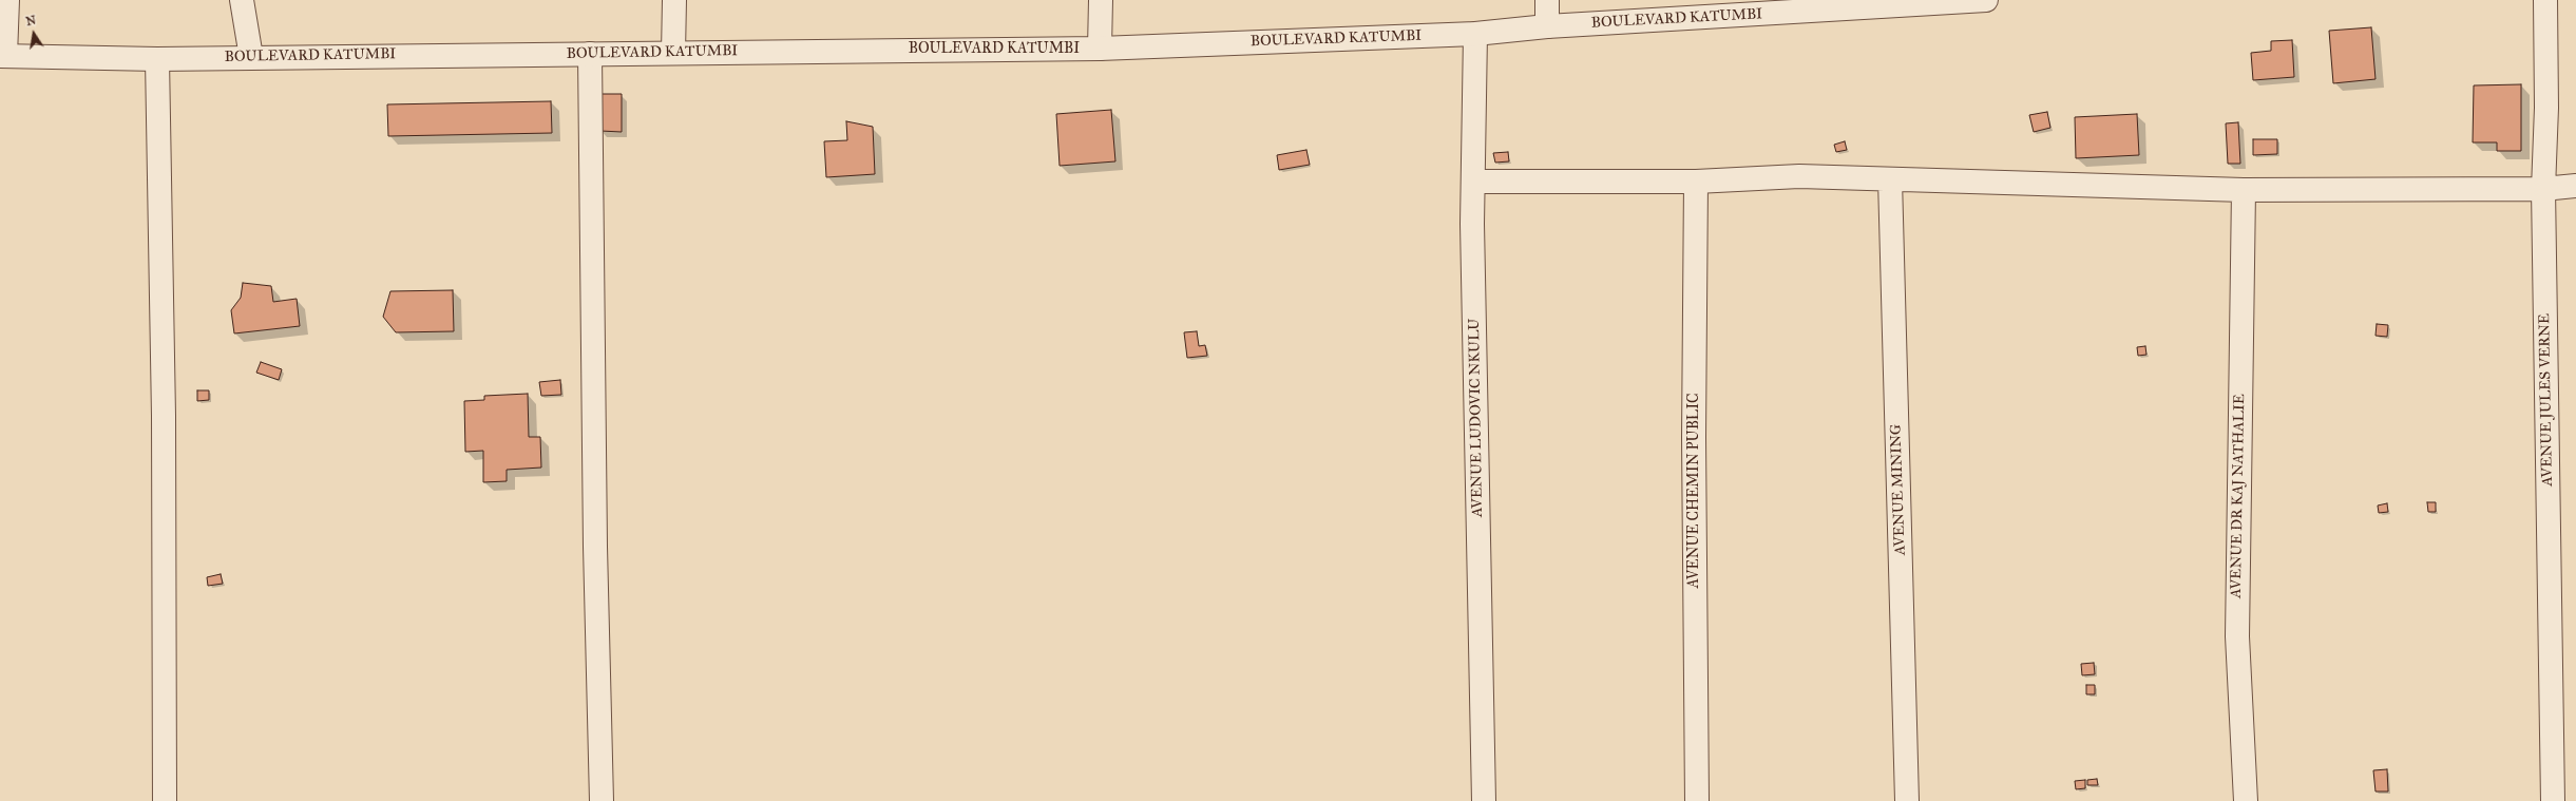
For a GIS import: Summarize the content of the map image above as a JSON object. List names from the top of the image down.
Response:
{
  "streets": {
    "street": [
      "BOULEVARD KATUMBI",
      "AVENUE JULES VERNE",
      "AVENUE LUDOVIC NKULU",
      "AVENUE MINING",
      "AVENUE CHEMIN PUBLIC",
      "AVENUE DR KAJ NATHALIE"
    ]
  },
  "crossings": [
    ["BOULEVARD KATUMBI", "AVENUE LUDOVIC NKULU"]
  ],
  "north": "top"
}
